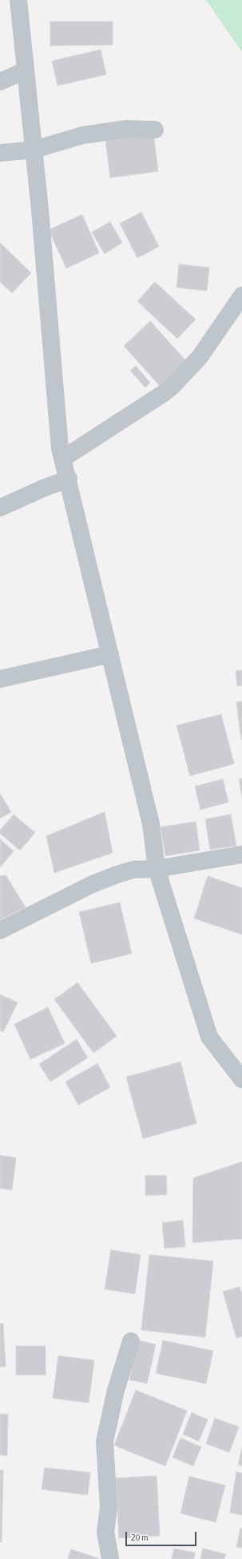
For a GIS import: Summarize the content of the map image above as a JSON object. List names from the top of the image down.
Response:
{
  "scale_bar": "20 m"
}
